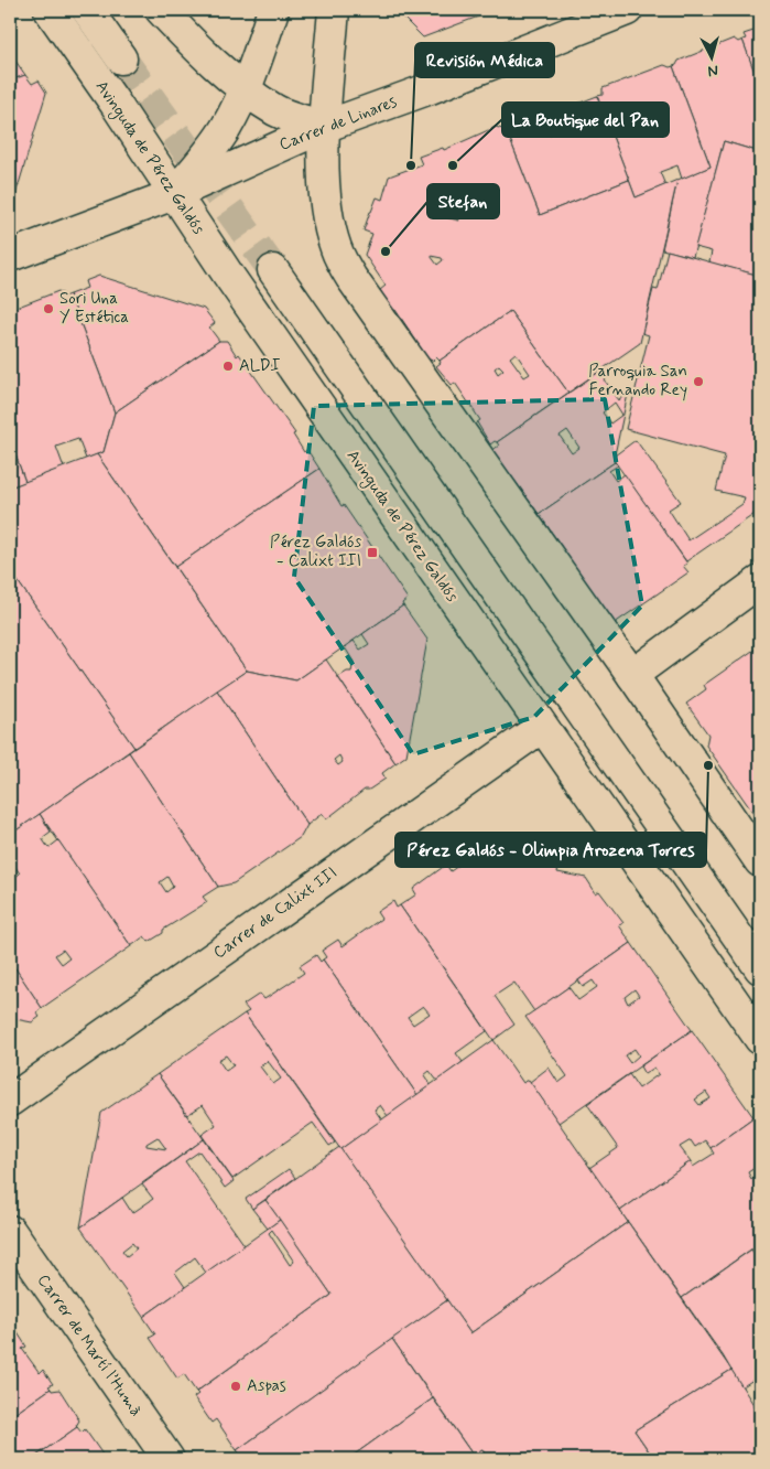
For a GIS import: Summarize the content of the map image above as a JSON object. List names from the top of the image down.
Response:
{
  "streets": {
    "main road": [
      "Carrer de Linares",
      "Avinguda de Pérez Galdós",
      "Carrer de Calixt III",
      "Carrer de Martí l’Humà"
    ]
  },
  "crossings": [
    ["Carrer de Linares", "Avinguda de Pérez Galdós"],
    ["Avinguda de Pérez Galdós", "Carrer de Calixt III"]
  ],
  "places": {
    "other": [
      "Revisión Médica",
      "La Boutique del Pan",
      "Stefan",
      "Sori Una Y Estética",
      "ALDI",
      "Parroquia San Fernando Rey",
      "Pérez Galdós - Olimpia Arozena Torres",
      "Aspas"
    ],
    "transit": ["Pérez Galdós - Calixt III"]
  },
  "north": "bottom"
}
